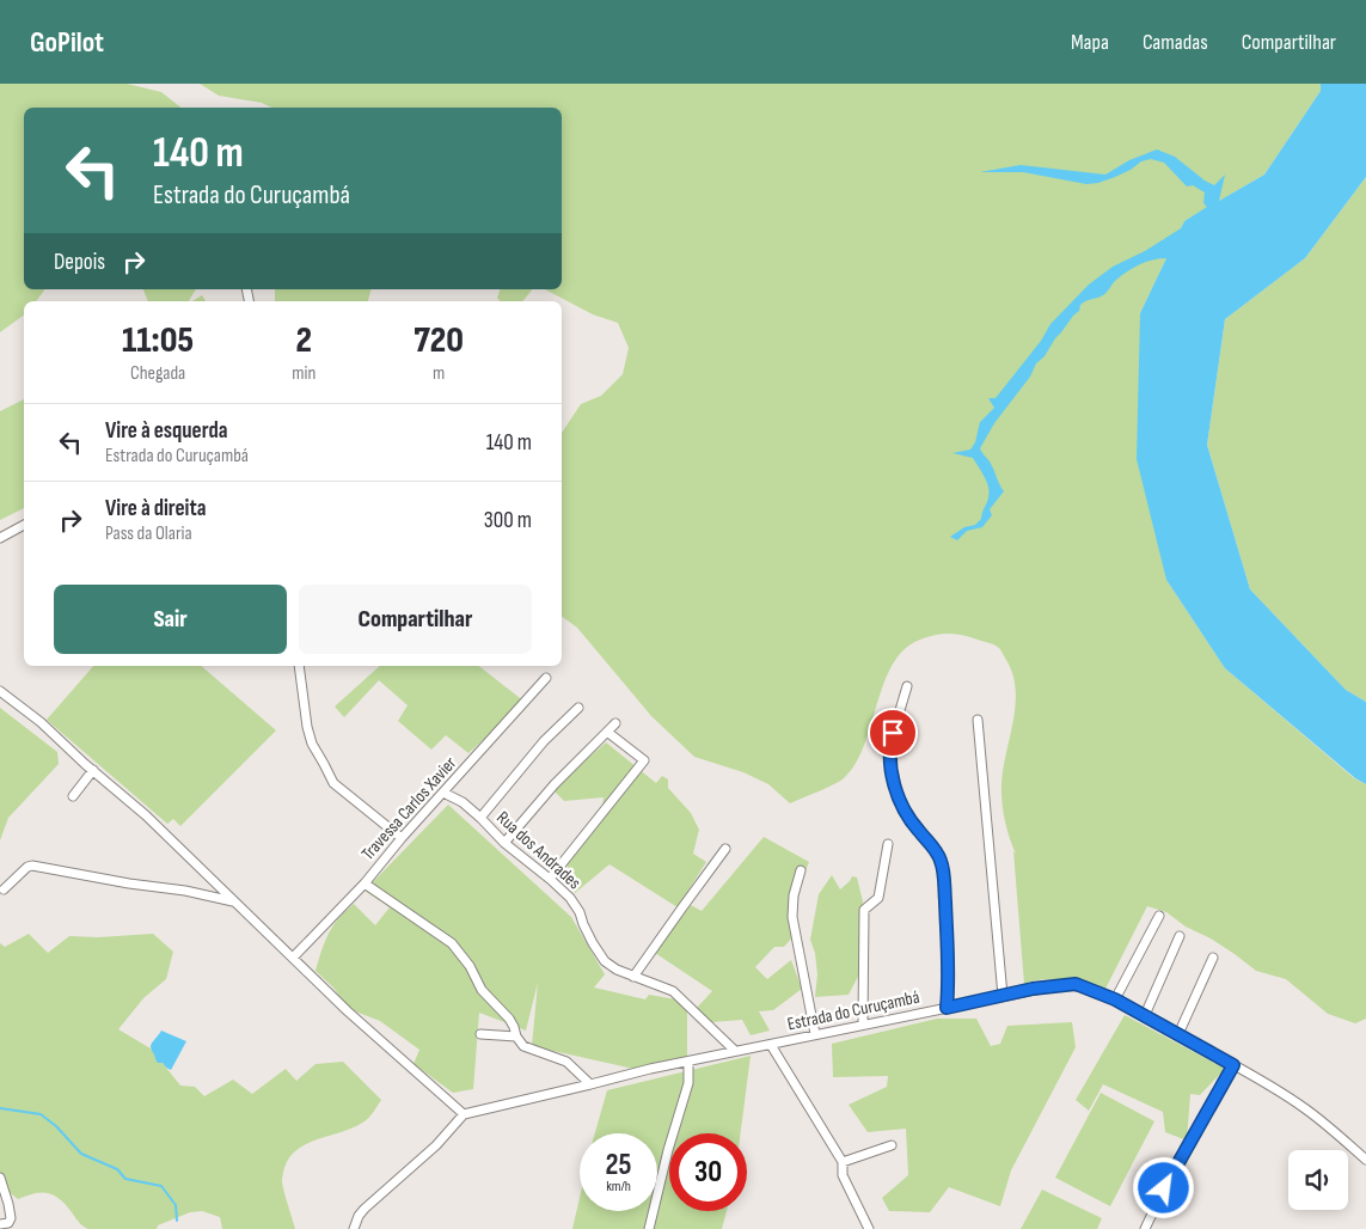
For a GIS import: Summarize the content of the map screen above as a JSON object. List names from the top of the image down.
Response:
{
  "streets": {
    "street": ["Travessa Carlos Xavier", "Rua dos Andrades", "Estrada do Curuçambá"]
  },
  "crossings": [
    ["Travessa Carlos Xavier", "Rua dos Andrades"],
    ["Rua dos Andrades", "Estrada do Curuçambá"]
  ],
  "page": {
    "header": "GoPilot",
    "nav": ["Mapa", "Camadas", "Compartilhar"],
    "turn": ["140 m", "Estrada do Curuçambá"],
    "then": "Depois",
    "eta": [
      "11:05",
      "Chegada",
      "2",
      "min",
      "720",
      "m"
    ],
    "list": [
      {
        "name": "Vire à esquerda",
        "note": "Estrada do Curuçambá",
        "value": "140 m"
      },
      {
        "name": "Vire à direita",
        "note": "Pass da Olaria",
        "value": "300 m"
      }
    ],
    "buttons": ["Sair", "Compartilhar"],
    "speed": "25 km/h",
    "limit": "30"
  }
}
